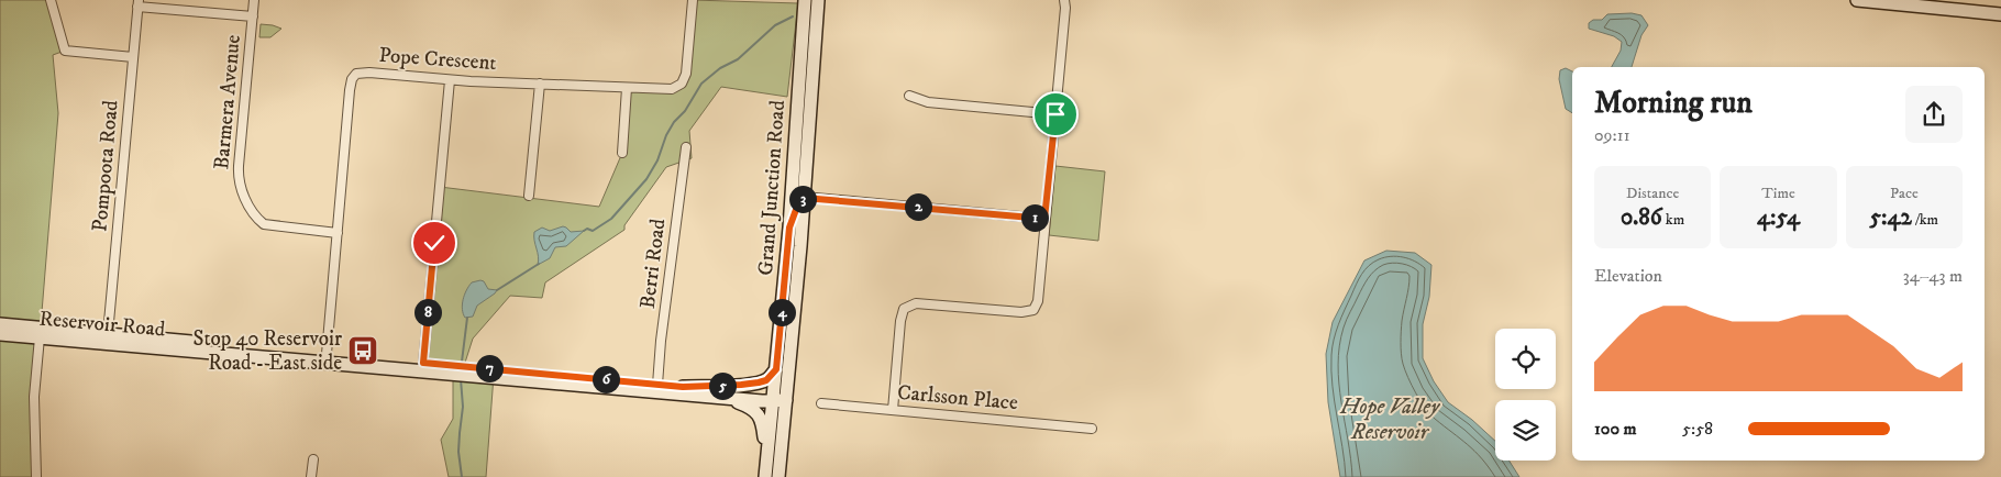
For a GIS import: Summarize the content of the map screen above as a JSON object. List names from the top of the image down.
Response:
{
  "streets": {
    "main road": ["Grand Junction Road", "Reservoir Road"],
    "street": [
      "Pope Crescent",
      "Barmera Avenue",
      "Pompoota Road",
      "Berri Road",
      "Carlsson Place"
    ]
  },
  "crossings": [
    ["Pope Crescent", "Barmera Avenue"],
    ["Pope Crescent", "Reservoir Road"],
    ["Pompoota Road", "Reservoir Road"],
    ["Grand Junction Road", "Reservoir Road"],
    ["Berri Road", "Reservoir Road"]
  ],
  "water": ["Hope Valley Reservoir"],
  "places": {
    "bus stop": ["Stop 40 Reservoir Road - East side"]
  },
  "page": {
    "heading": ["Morning run", "09:11"],
    "stats": [
      ["Distance", "0.86 km"],
      ["Time", "4:54"],
      ["Pace", "5:42 /km"]
    ],
    "pins": [
      "3",
      "2",
      "1",
      "4",
      "8",
      "7",
      "6",
      "5"
    ],
    "chart": ["Elevation", "34–43 m"],
    "list": [
      {
        "name": "100 m",
        "note": "5:58"
      }
    ]
  }
}
